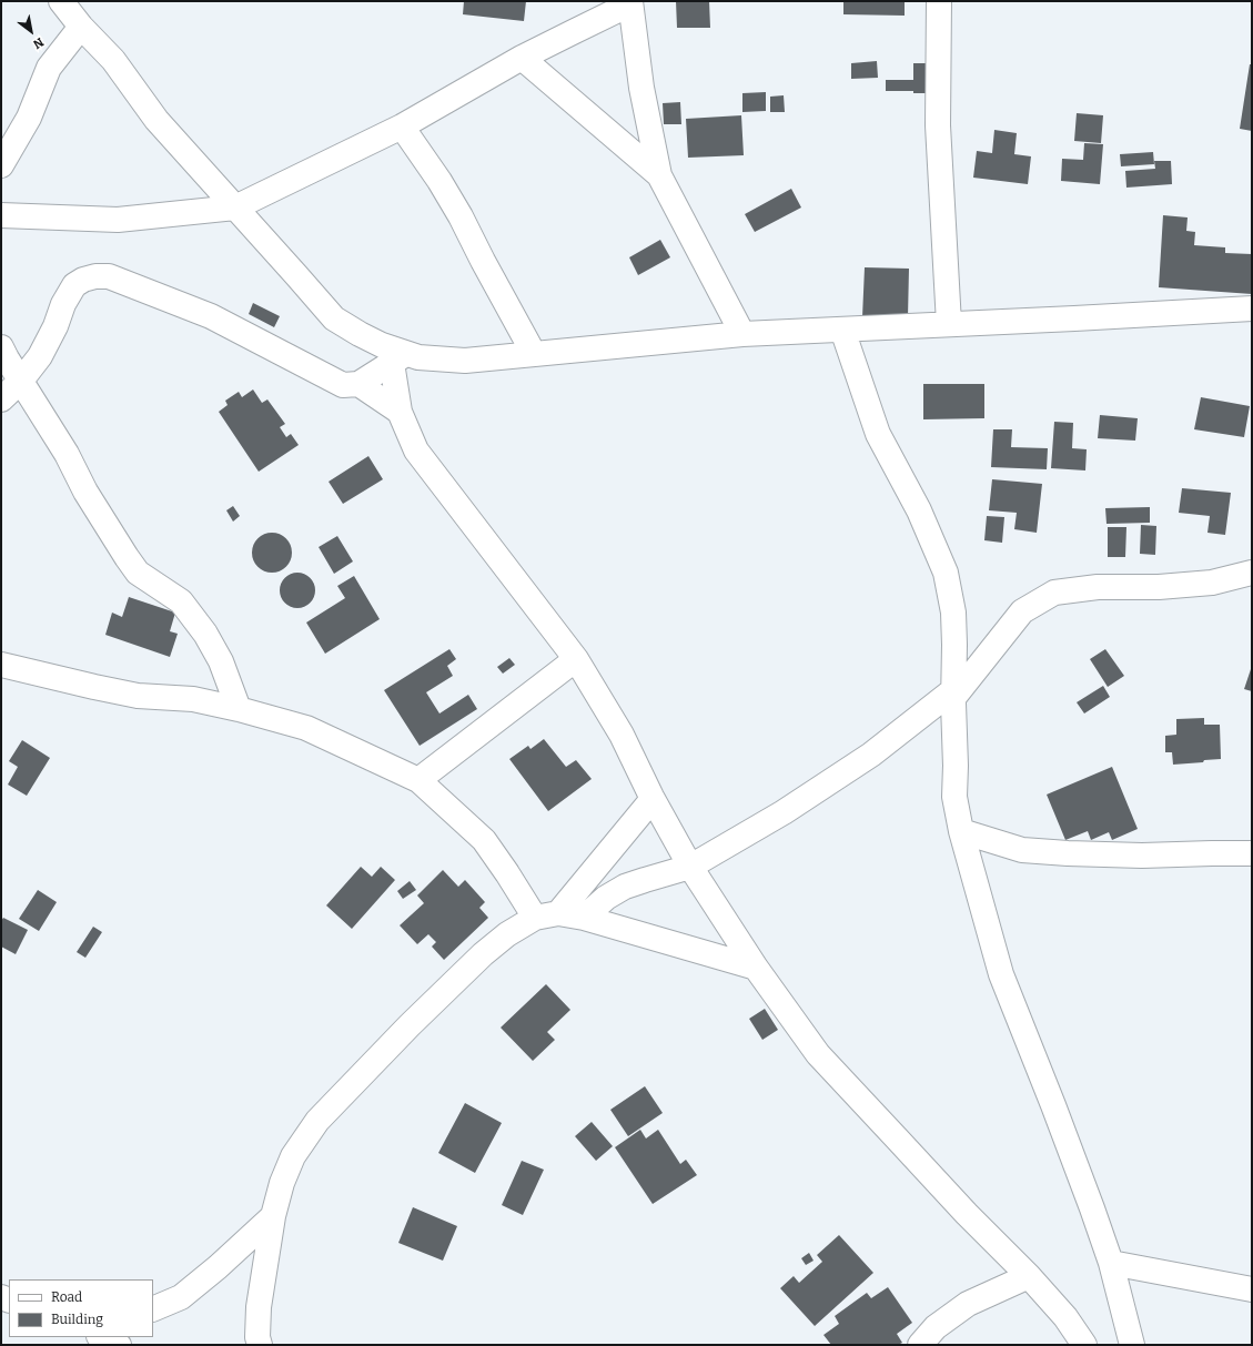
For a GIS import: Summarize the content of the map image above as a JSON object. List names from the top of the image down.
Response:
{
  "legend": ["Road", "Building"],
  "north": "bottom right"
}
